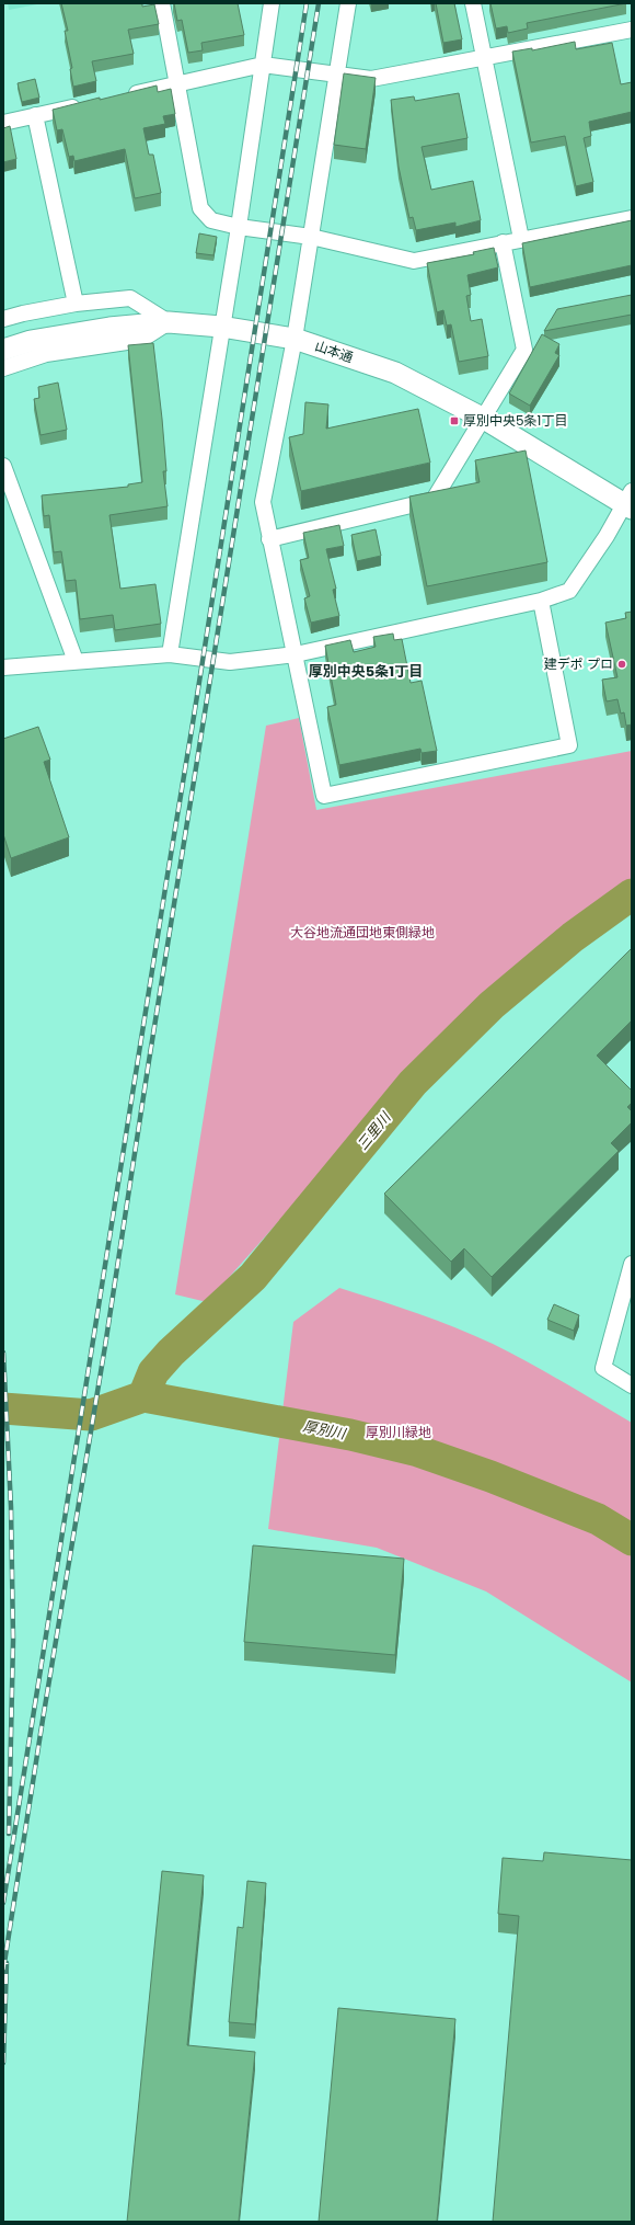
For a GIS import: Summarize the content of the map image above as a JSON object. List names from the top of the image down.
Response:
{
  "streets": {
    "street": ["山本通"]
  },
  "districts": ["厚別中央5条1丁目"],
  "water": ["三里川", "厚別川"],
  "parks": ["大谷地流通団地東側緑地", "厚別川緑地"],
  "places": {
    "transit": ["厚別中央5条1丁目"],
    "other": ["建デポ プロ"]
  }
}
